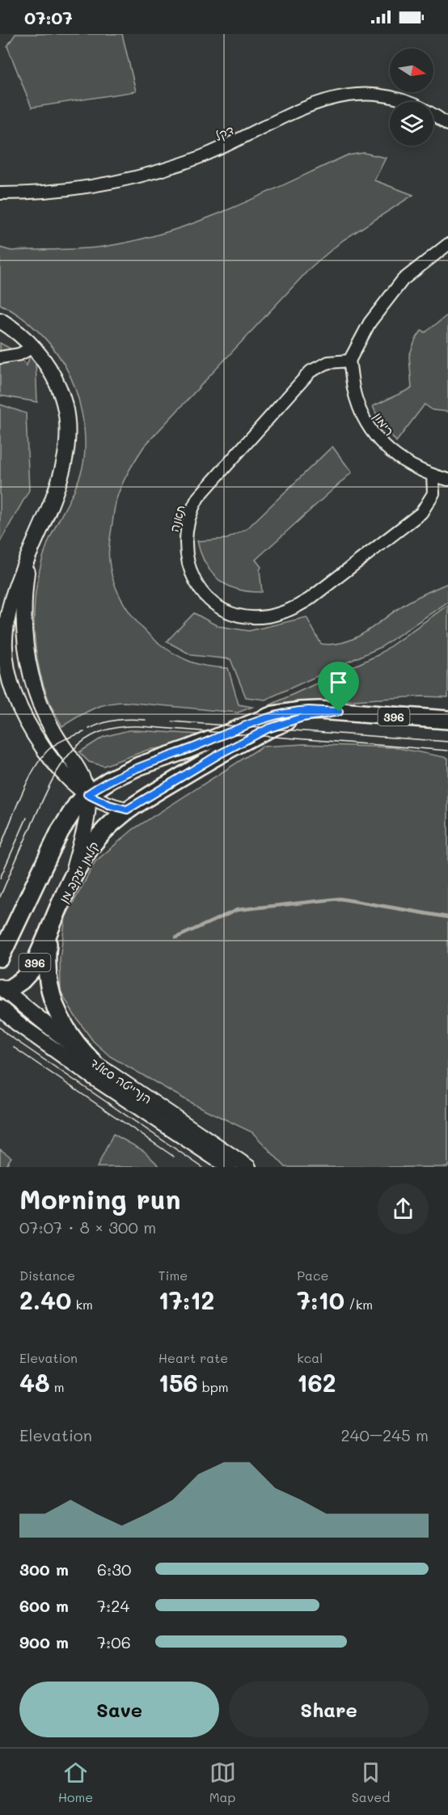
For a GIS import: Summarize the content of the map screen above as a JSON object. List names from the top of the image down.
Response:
{
  "streets": {
    "main road": ["396", "קלמן יעקב מן", "הנרייטה סאלד"],
    "street": ["דקל", "רימון", "תאנה"]
  },
  "crossings": [
    ["רימון", "תאנה"],
    ["קלמן יעקב מן", "הנרייטה סאלד"]
  ],
  "north": "right",
  "page": {
    "status": "07:07",
    "heading": ["Morning run", "07:07 · 8 × 300 m"],
    "stats": [
      ["Distance", "2.40 km"],
      ["Time", "17:12"],
      ["Pace", "7:10 /km"],
      ["Elevation", "48 m"],
      ["Heart rate", "156 bpm"],
      ["kcal", "162"]
    ],
    "chart": ["Elevation", "240–245 m"],
    "list": [
      {
        "name": "300 m",
        "note": "6:30"
      },
      {
        "name": "600 m",
        "note": "7:24"
      },
      {
        "name": "900 m",
        "note": "7:06"
      }
    ],
    "buttons": ["Save", "Share"],
    "tabs": ["Home", "Map", "Saved"]
  }
}
